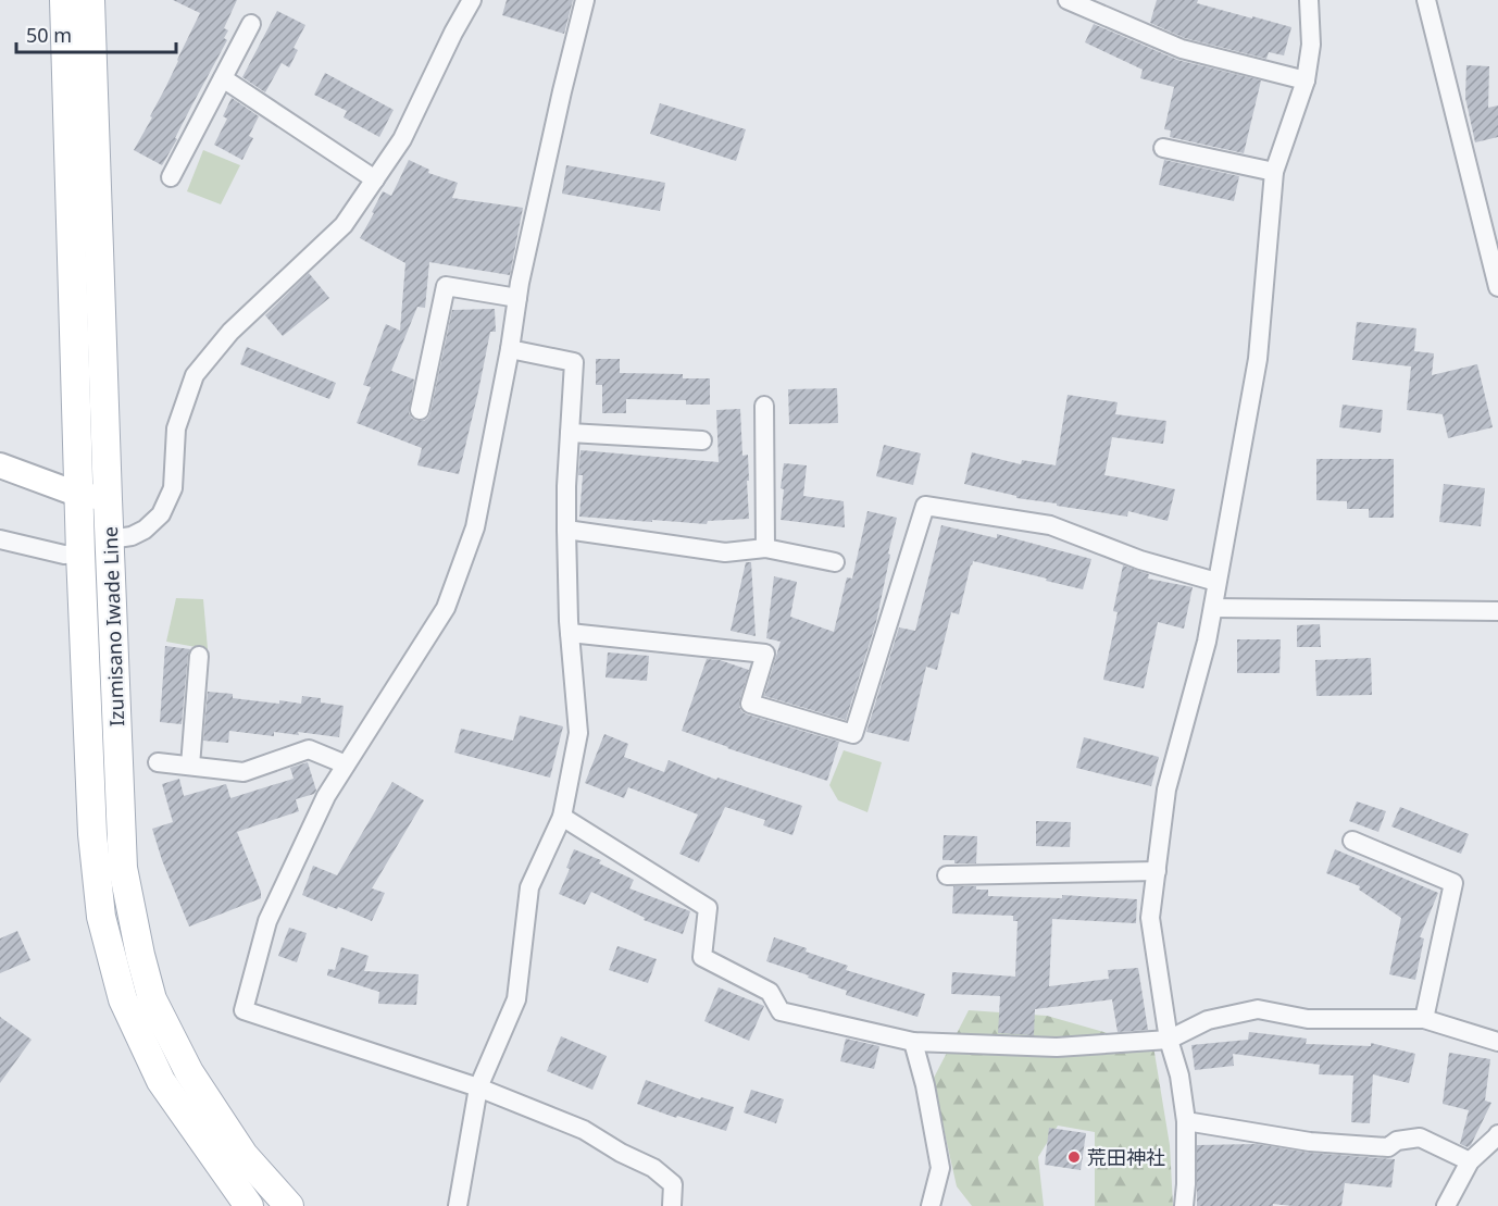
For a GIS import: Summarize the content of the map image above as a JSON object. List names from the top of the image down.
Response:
{
  "streets": {
    "main road": ["Izumisano Iwade Line"]
  },
  "places": ["荒田神社"],
  "scale_bar": "50 m"
}
